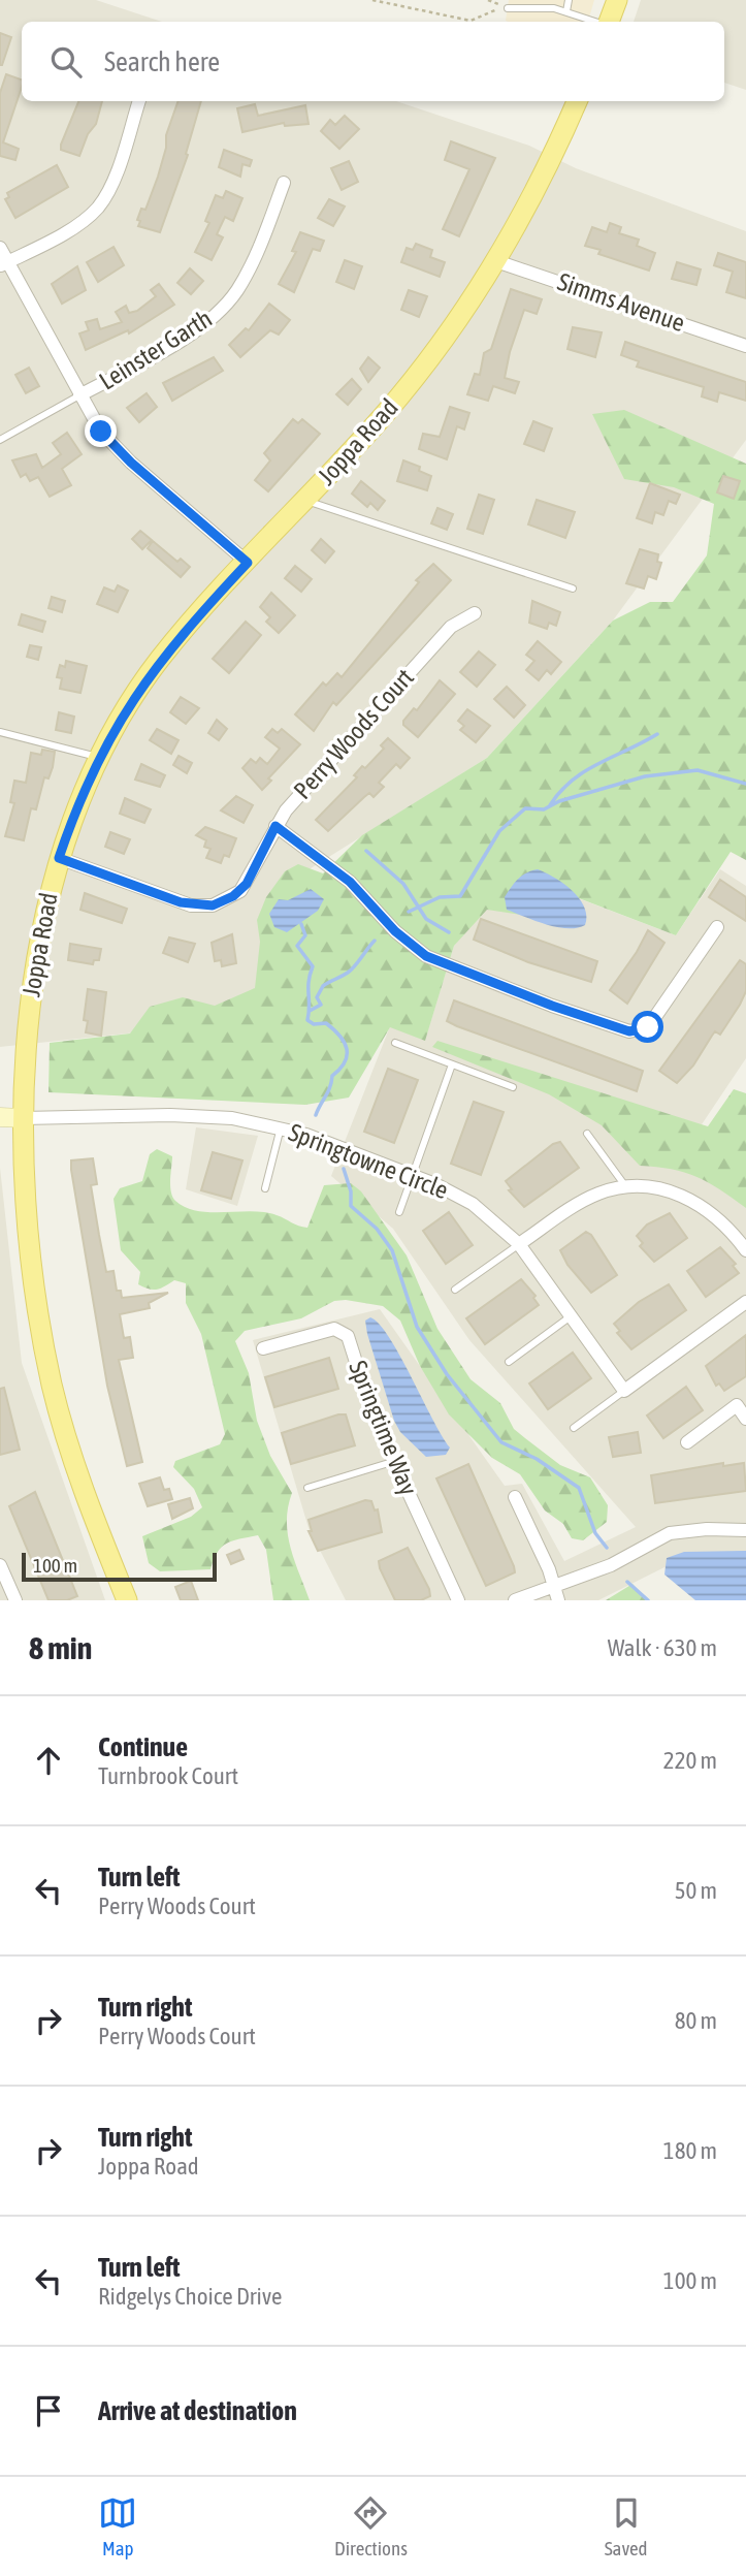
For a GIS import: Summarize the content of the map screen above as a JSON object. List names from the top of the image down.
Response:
{
  "streets": {
    "main road": ["Joppa Road"],
    "street": [
      "Simms Avenue",
      "Leinster Garth",
      "Perry Woods Court",
      "Springtowne Circle",
      "Springtime Way"
    ]
  },
  "crossings": [
    ["Simms Avenue", "Joppa Road"],
    ["Joppa Road", "Perry Woods Court"],
    ["Joppa Road", "Springtowne Circle"]
  ],
  "scale_bar": "100 m",
  "page": {
    "search": "Search here",
    "scale": "100 m",
    "heading": ["8 min", "Walk · 630 m"],
    "list": [
      ["Continue", "Turnbrook Court", "220 m"],
      ["Turn left", "Perry Woods Court", "50 m"],
      ["Turn right", "Perry Woods Court", "80 m"],
      ["Turn right", "Joppa Road", "180 m"],
      ["Turn left", "Ridgelys Choice Drive", "100 m"],
      "Arrive at destination"
    ],
    "nav": ["Map", "Directions", "Saved"]
  }
}
